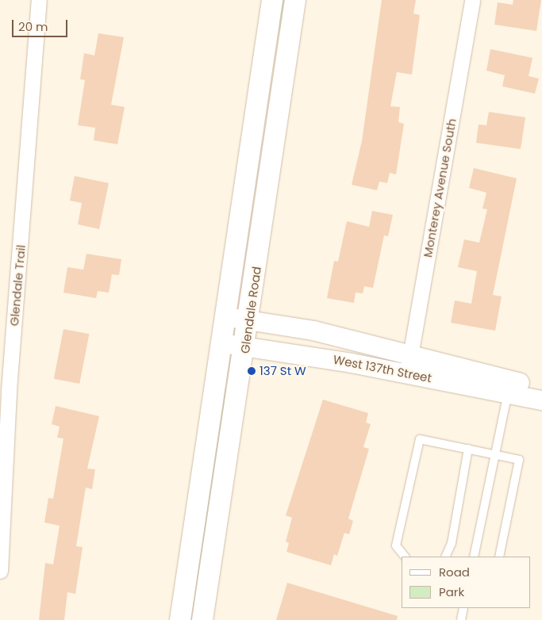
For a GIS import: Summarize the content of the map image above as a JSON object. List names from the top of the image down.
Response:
{
  "streets": {
    "main road": ["Glendale Road"],
    "street": ["Monterey Avenue South", "Glendale Trail", "West 137th Street"]
  },
  "crossings": [
    ["Monterey Avenue South", "West 137th Street"],
    ["Glendale Road", "West 137th Street"]
  ],
  "places": ["137 St W"],
  "legend": ["Road", "Park"],
  "scale_bar": "20 m"
}
